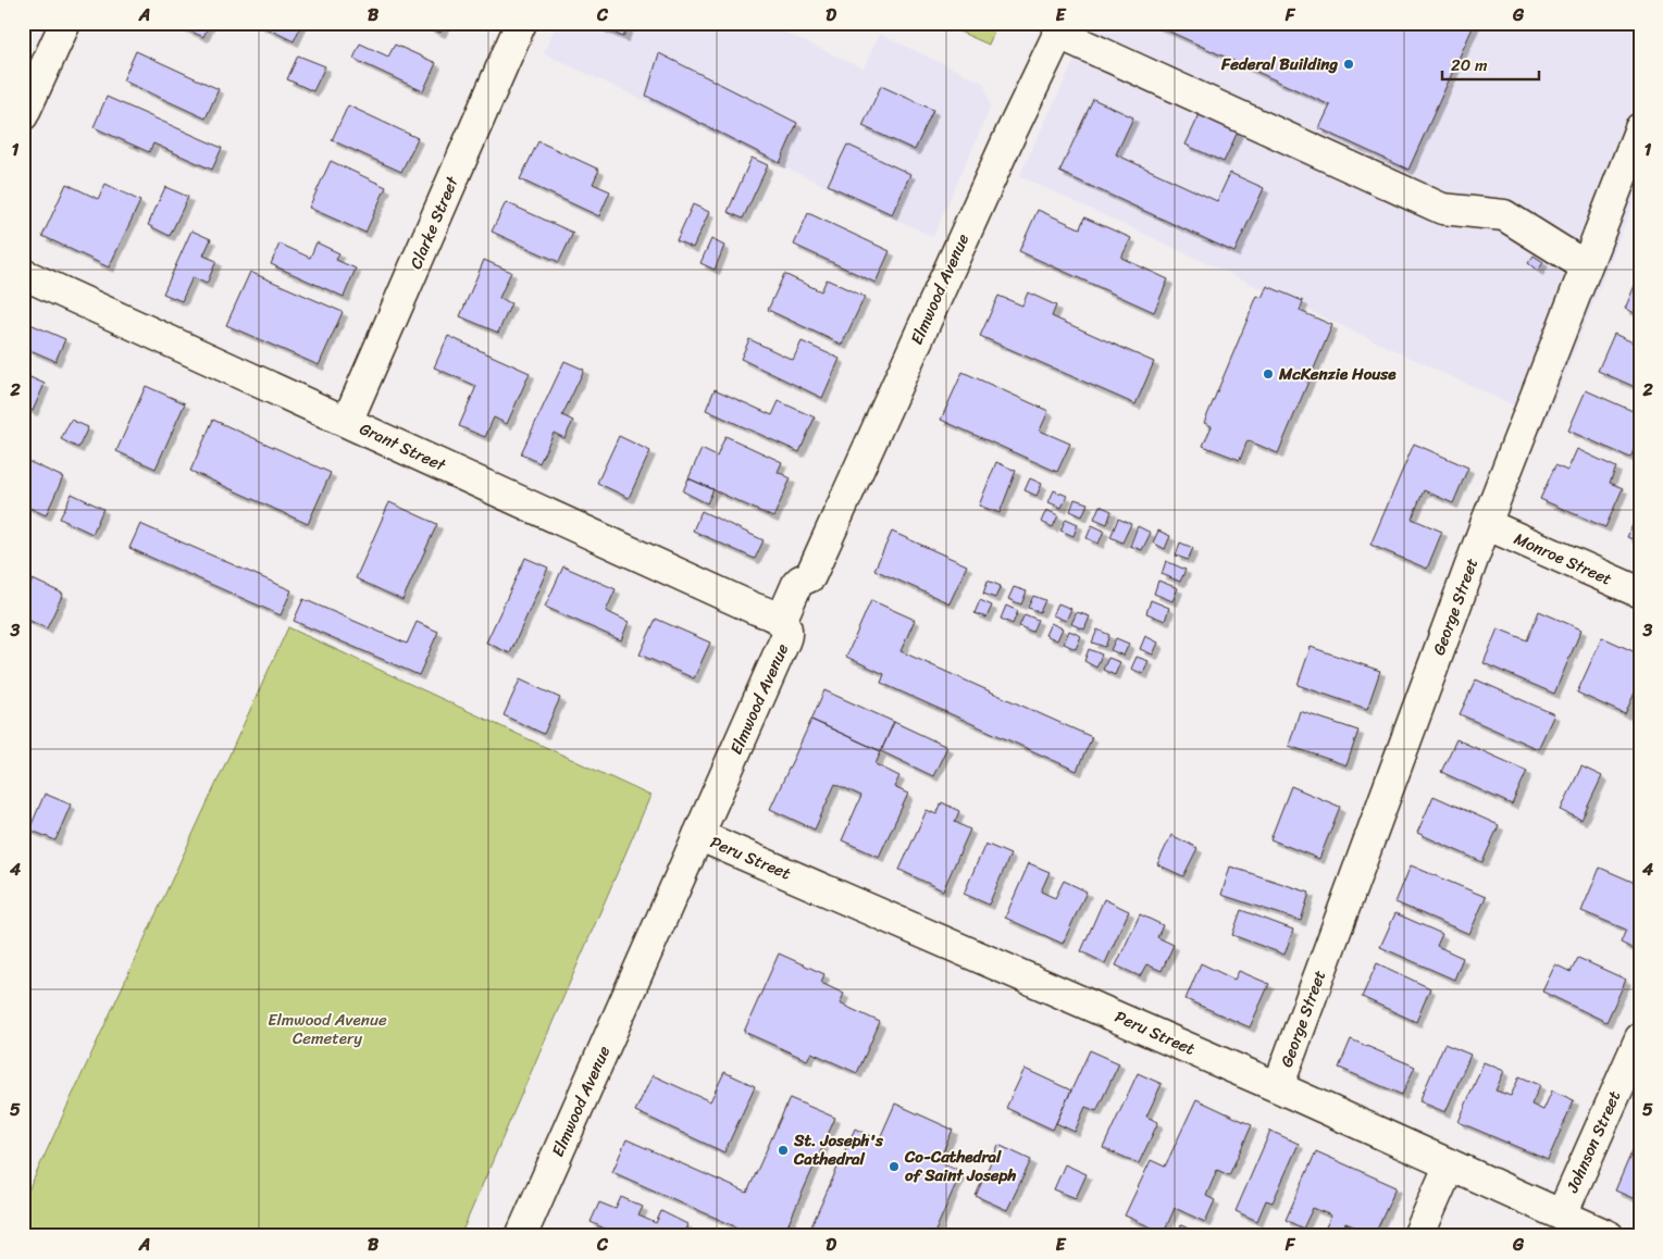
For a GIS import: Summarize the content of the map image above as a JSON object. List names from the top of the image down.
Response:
{
  "streets": {
    "street": [
      "Clarke Street",
      "Elmwood Avenue",
      "Grant Street",
      "Monroe Street",
      "George Street",
      "Peru Street",
      "Johnson Street"
    ]
  },
  "crossings": [
    ["Clarke Street", "Grant Street"],
    ["Elmwood Avenue", "Grant Street"],
    ["Elmwood Avenue", "Peru Street"],
    ["Monroe Street", "George Street"],
    ["George Street", "Peru Street"],
    ["Peru Street", "Johnson Street"]
  ],
  "parks": ["Elmwood Avenue Cemetery"],
  "places": [
    "Federal Building",
    "McKenzie House",
    "St. Joseph's Cathedral",
    "Co-Cathedral of Saint Joseph"
  ],
  "scale_bar": "20 m",
  "grid": {
    "columns": [
      "A",
      "B",
      "C",
      "D",
      "E",
      "F",
      "G"
    ],
    "rows": [
      "1",
      "2",
      "3",
      "4",
      "5"
    ]
  }
}
